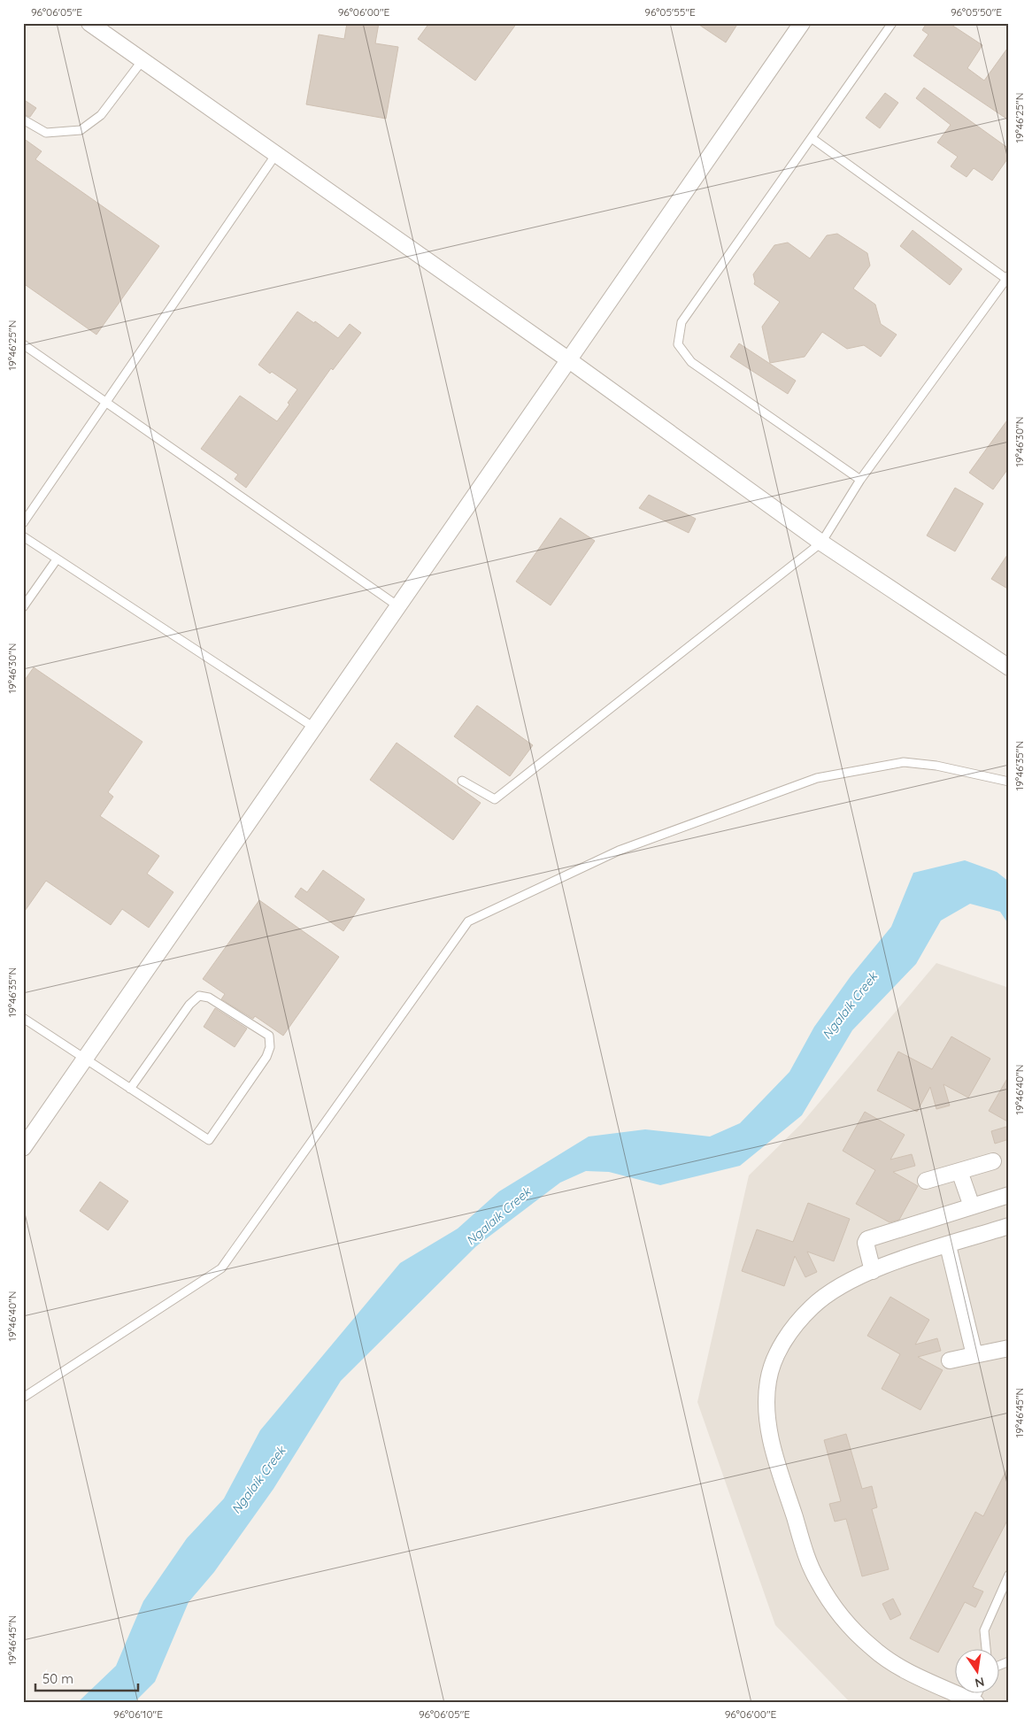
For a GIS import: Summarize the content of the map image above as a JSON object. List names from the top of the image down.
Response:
{
  "water": ["Ngalaik Creek"],
  "scale_bar": "50 m",
  "north": "bottom",
  "coordinates": [
    "96°06'05\"E",
    "96°06'00\"E",
    "96°05'55\"E",
    "96°05'50\"E",
    "19°46'25\"N",
    "19°46'30\"N",
    "19°46'35\"N",
    "19°46'40\"N",
    "19°46'45\"N",
    "96°06'10\"E"
  ]
}
